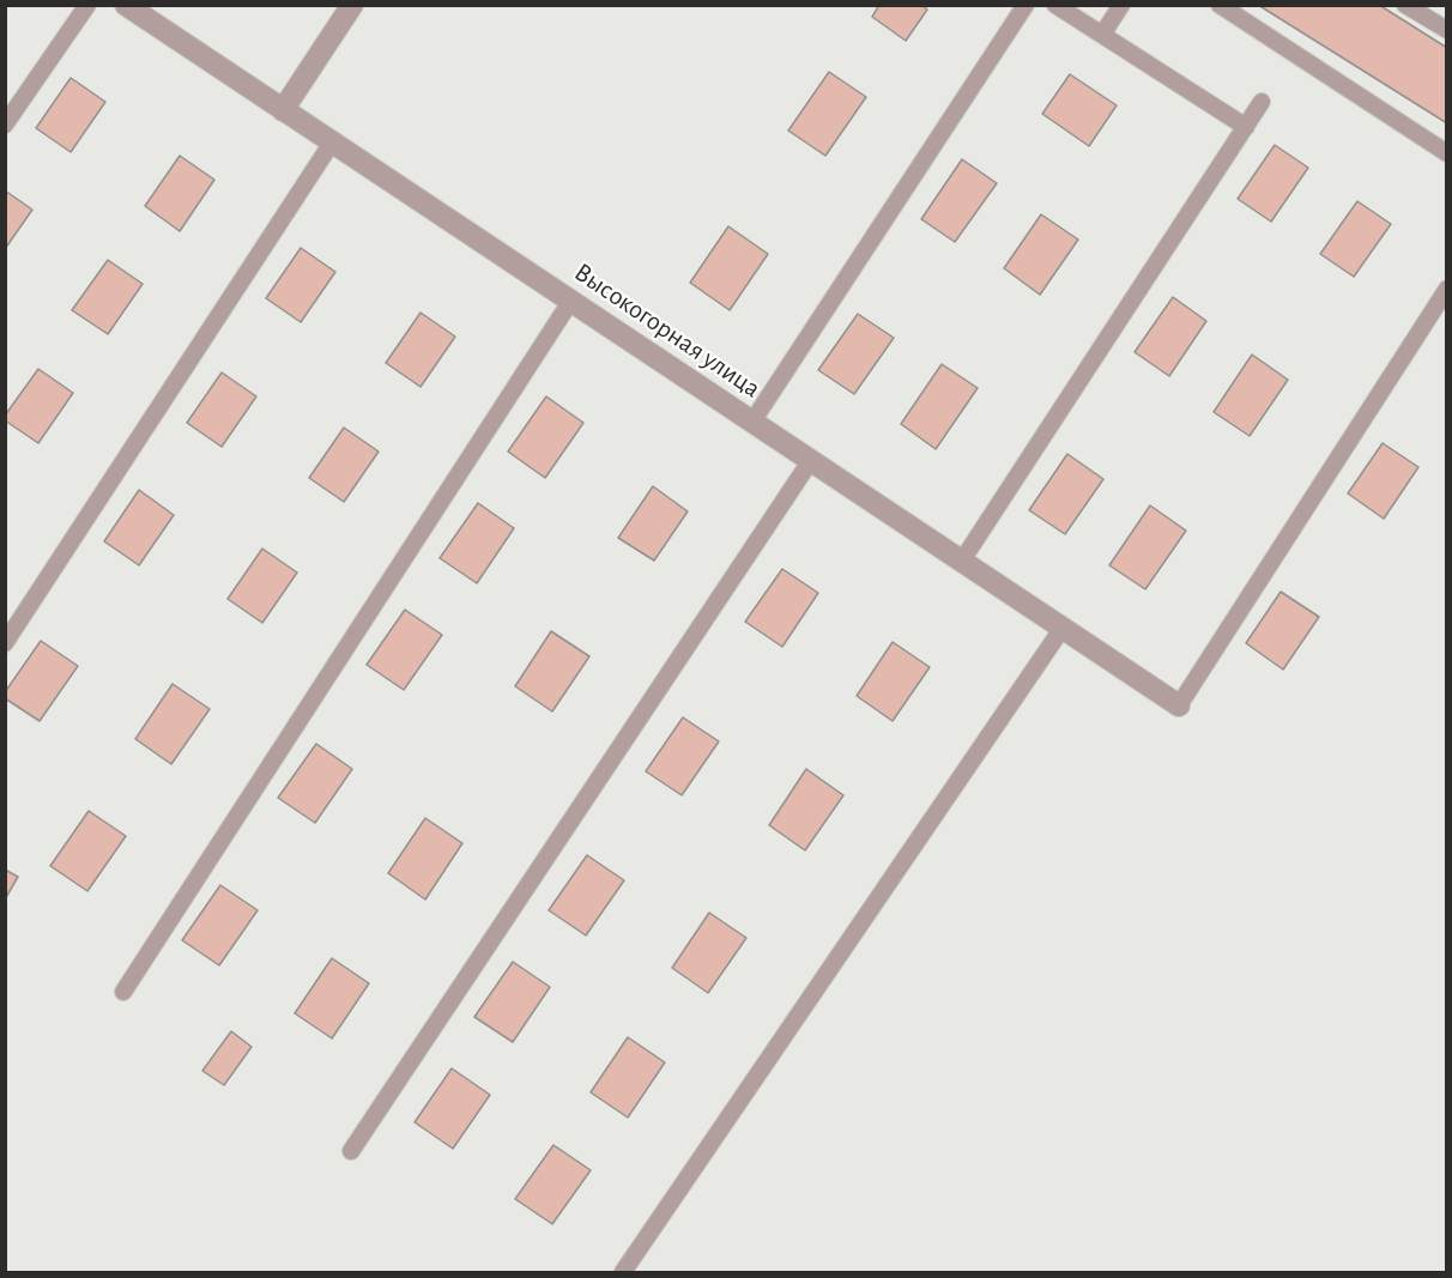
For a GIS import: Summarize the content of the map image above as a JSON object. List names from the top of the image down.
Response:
{
  "streets": {
    "street": ["Высокогорная улица"]
  }
}
